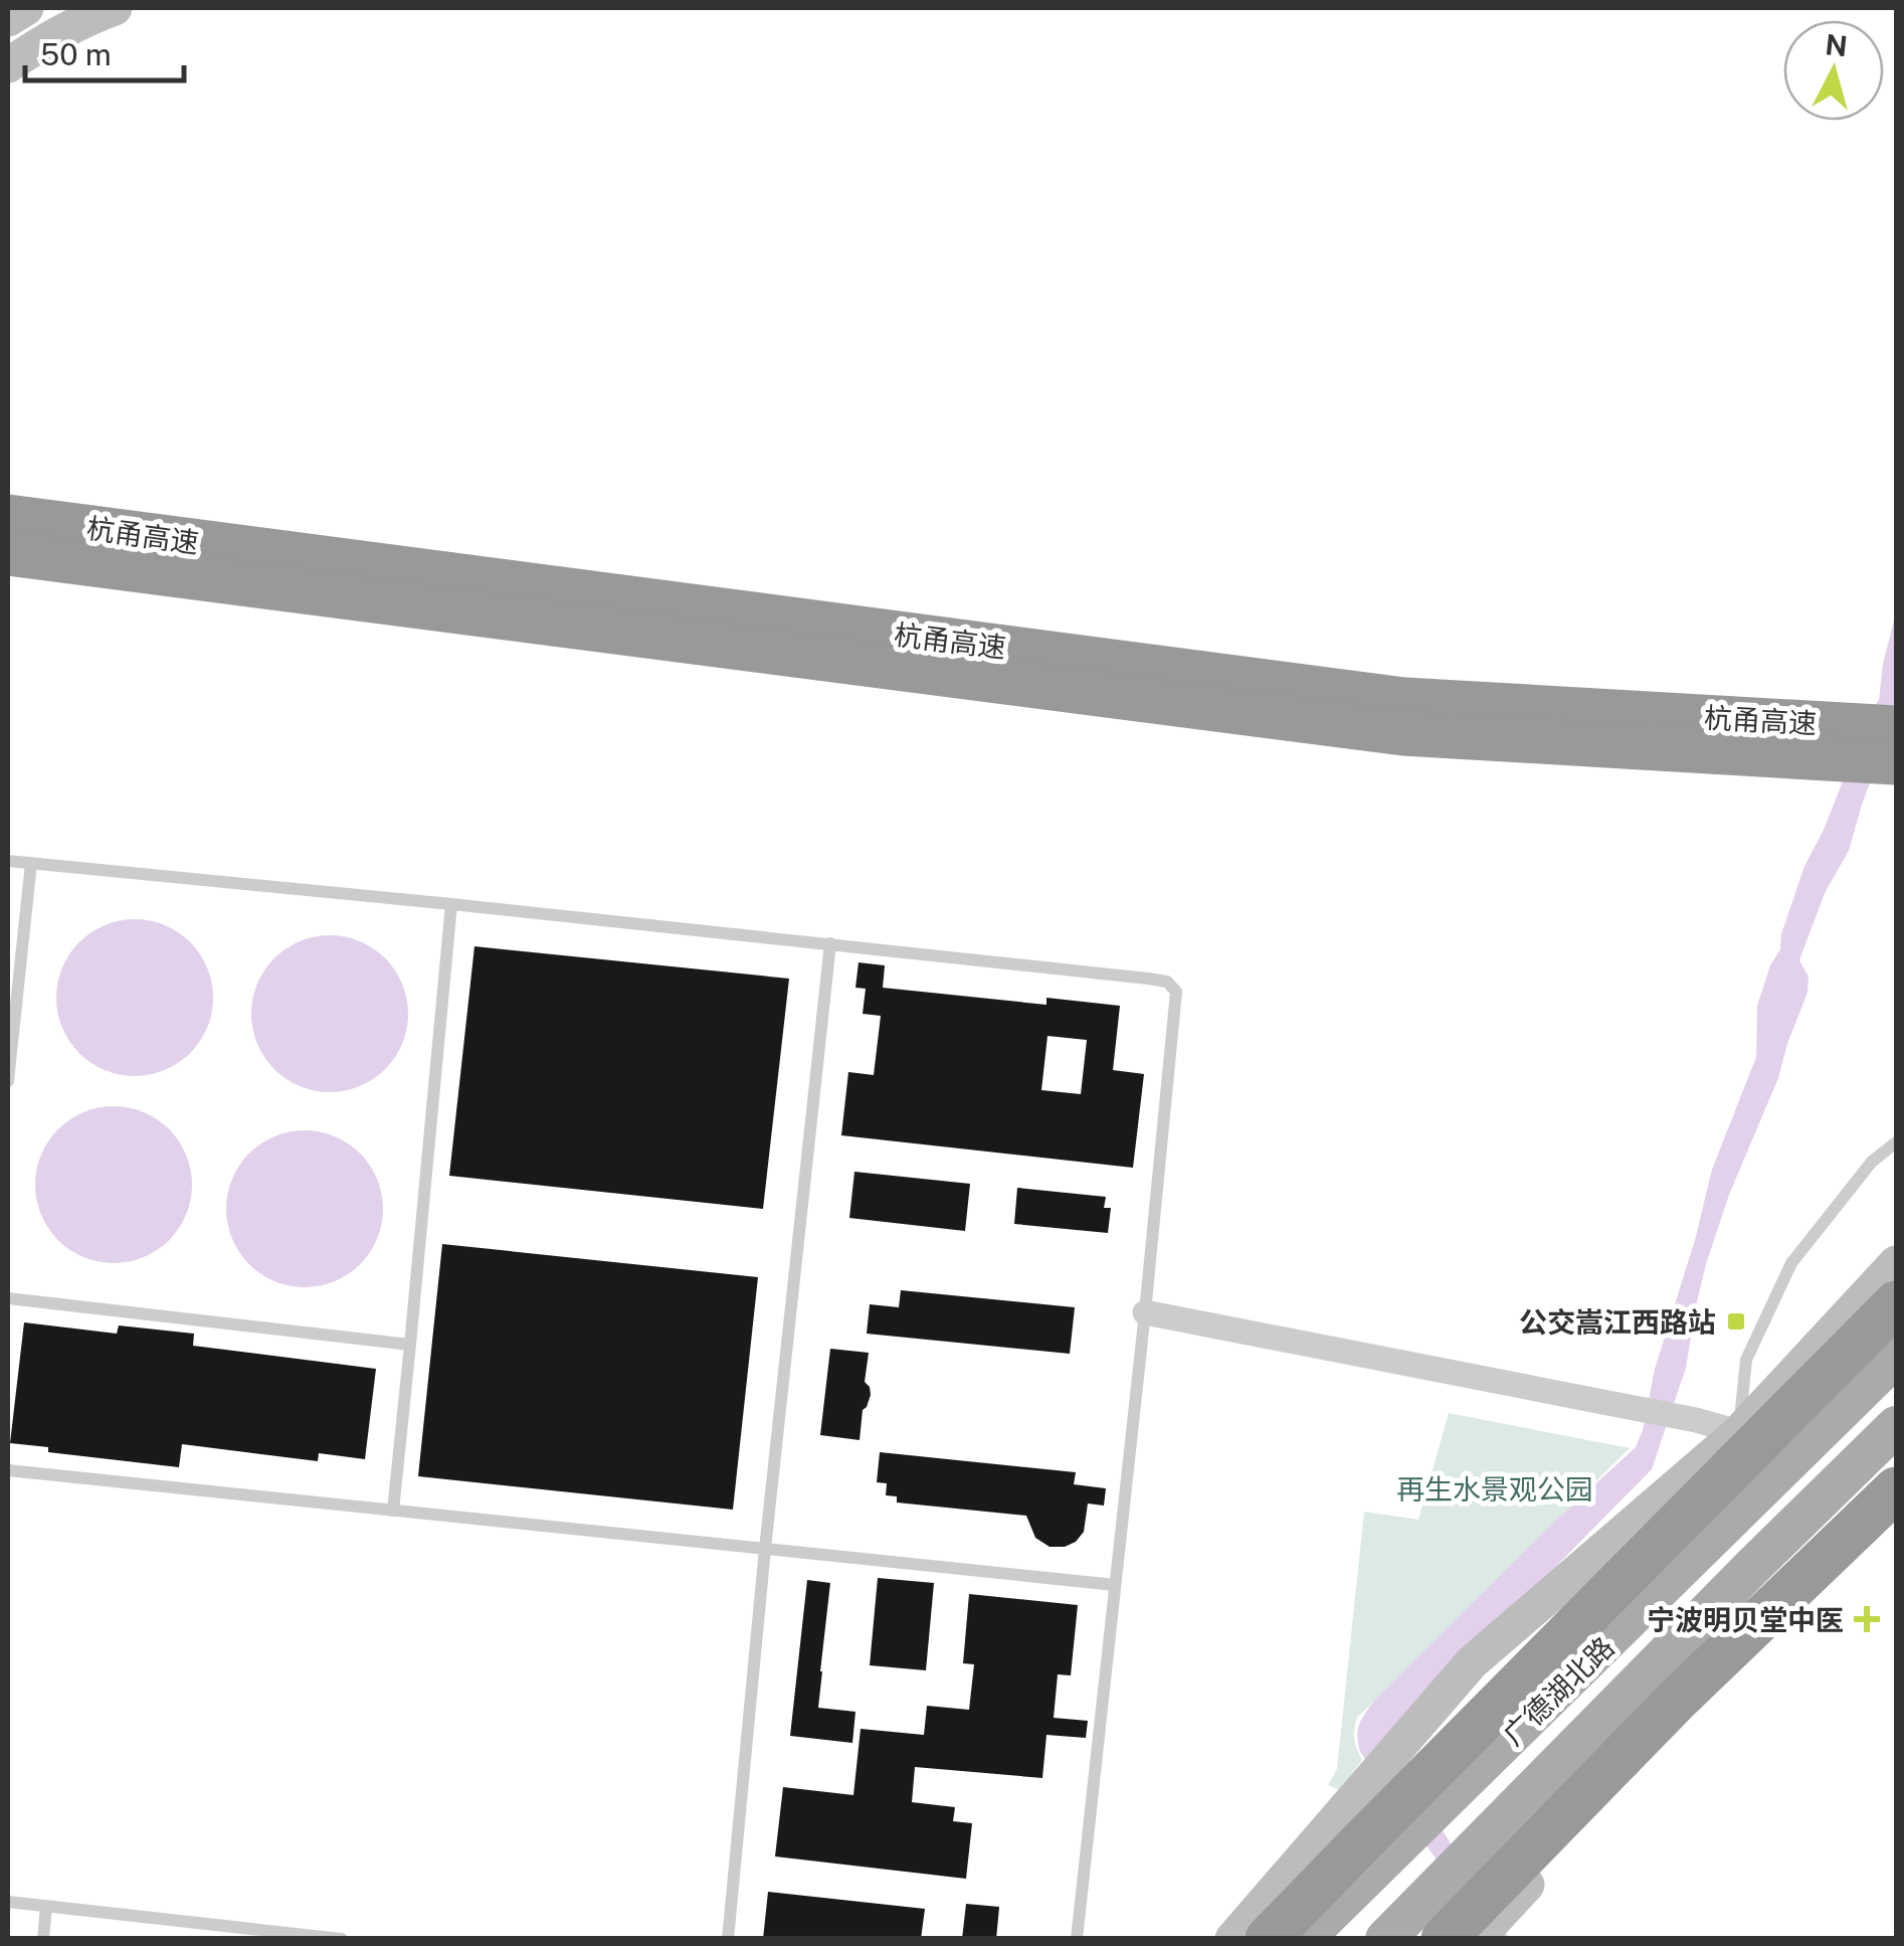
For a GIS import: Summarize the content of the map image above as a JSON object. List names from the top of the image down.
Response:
{
  "streets": {
    "highway": ["杭甬高速"],
    "main road": ["广德湖北路"]
  },
  "parks": ["再生水景观公园"],
  "places": {
    "transit": ["公交嵩江西路站"],
    "health": ["宁波明贝堂中医"]
  },
  "scale_bar": "50 m",
  "north": "top"
}
